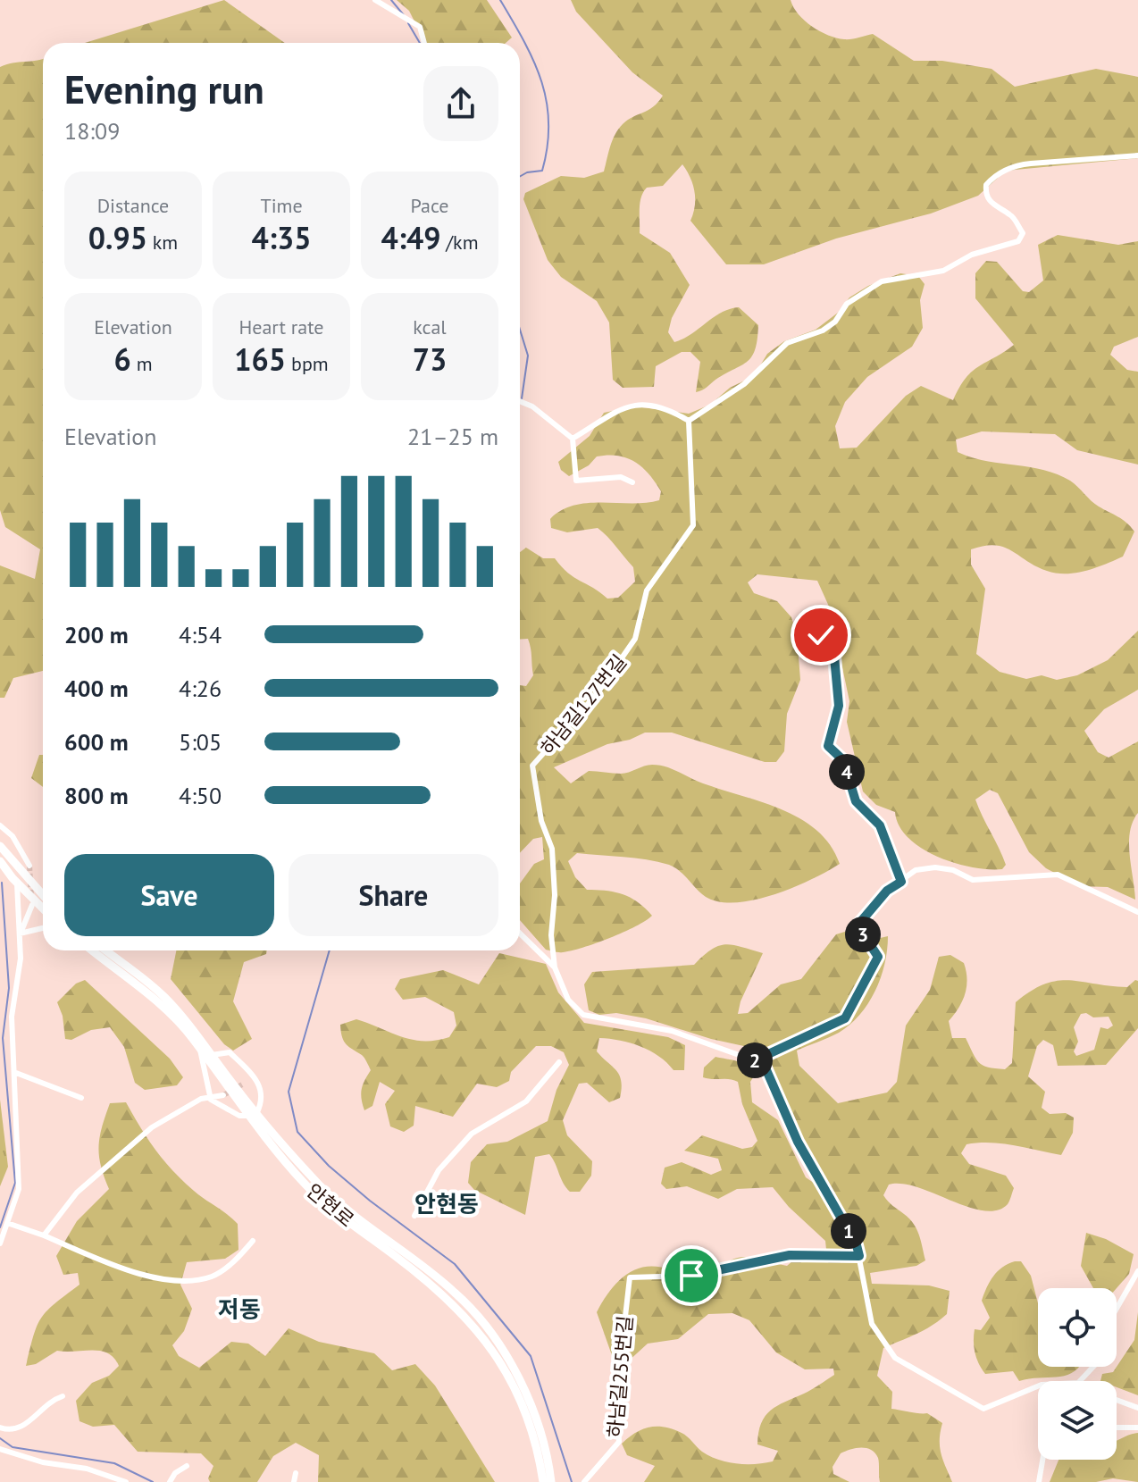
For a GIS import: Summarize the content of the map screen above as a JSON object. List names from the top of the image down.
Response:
{
  "streets": {
    "street": ["하남길127번길", "안현로", "하남길255번길"]
  },
  "districts": ["안현동", "저동"],
  "page": {
    "heading": ["Evening run", "18:09"],
    "stats": [
      ["Distance", "0.95 km"],
      ["Time", "4:35"],
      ["Pace", "4:49 /km"],
      ["Elevation", "6 m"],
      ["Heart rate", "165 bpm"],
      ["kcal", "73"]
    ],
    "chart": ["Elevation", "21–25 m"],
    "list": [
      {
        "name": "200 m",
        "note": "4:54"
      },
      {
        "name": "400 m",
        "note": "4:26"
      },
      {
        "name": "600 m",
        "note": "5:05"
      },
      {
        "name": "800 m",
        "note": "4:50"
      }
    ],
    "pins": [
      "4",
      "3",
      "2",
      "1"
    ],
    "buttons": ["Save", "Share"]
  }
}
